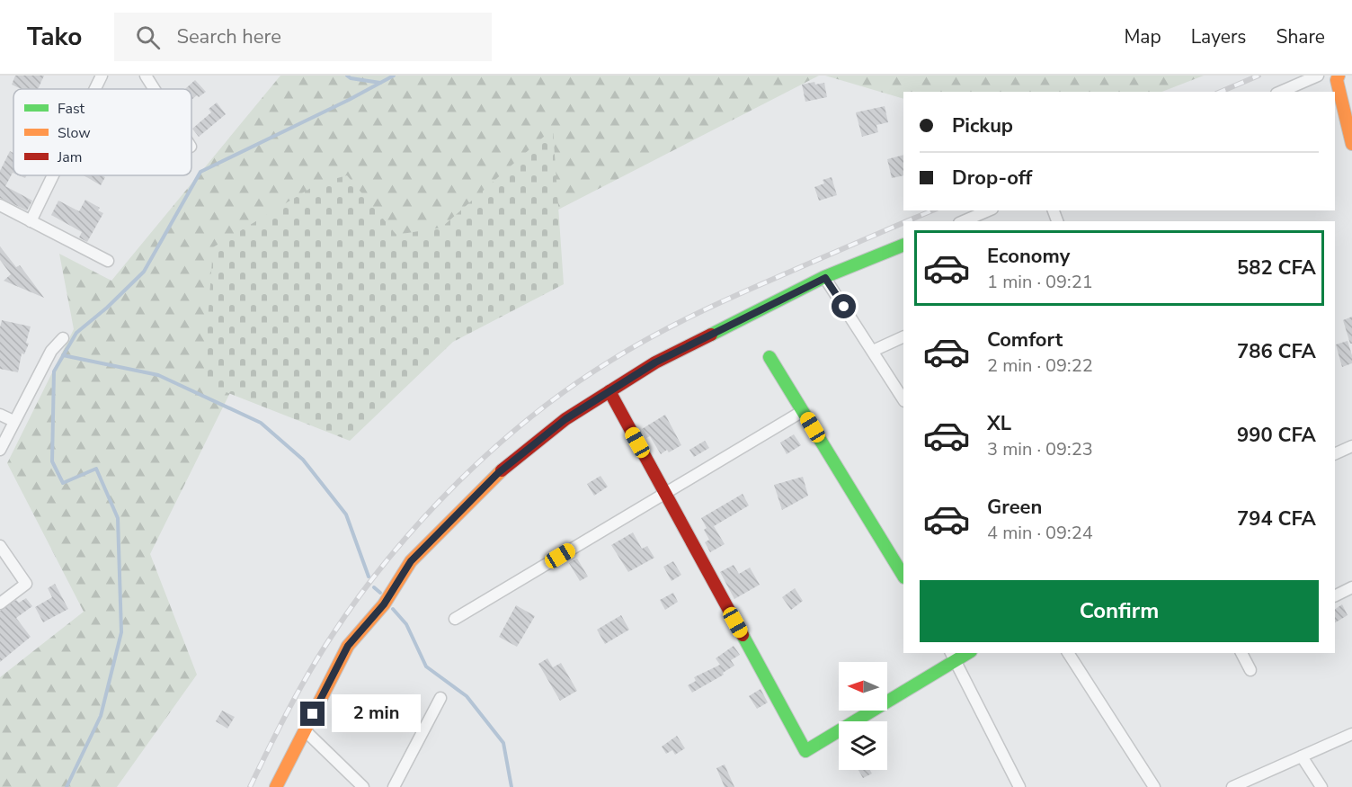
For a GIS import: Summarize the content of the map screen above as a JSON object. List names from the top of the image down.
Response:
{
  "legend": ["Fast", "Slow", "Jam"],
  "north": "left",
  "page": {
    "header": "Tako",
    "search": "Search here",
    "nav": ["Map", "Layers", "Share"],
    "banner": ["Pickup", "Drop-off"],
    "list": [
      {
        "name": "Economy",
        "note": "1 min · 09:21",
        "value": "582 CFA"
      },
      {
        "name": "Comfort",
        "note": "2 min · 09:22",
        "value": "786 CFA"
      },
      {
        "name": "XL",
        "note": "3 min · 09:23",
        "value": "990 CFA"
      },
      {
        "name": "Green",
        "note": "4 min · 09:24",
        "value": "794 CFA"
      }
    ],
    "buttons": "Confirm",
    "bubble": "2 min"
  }
}
